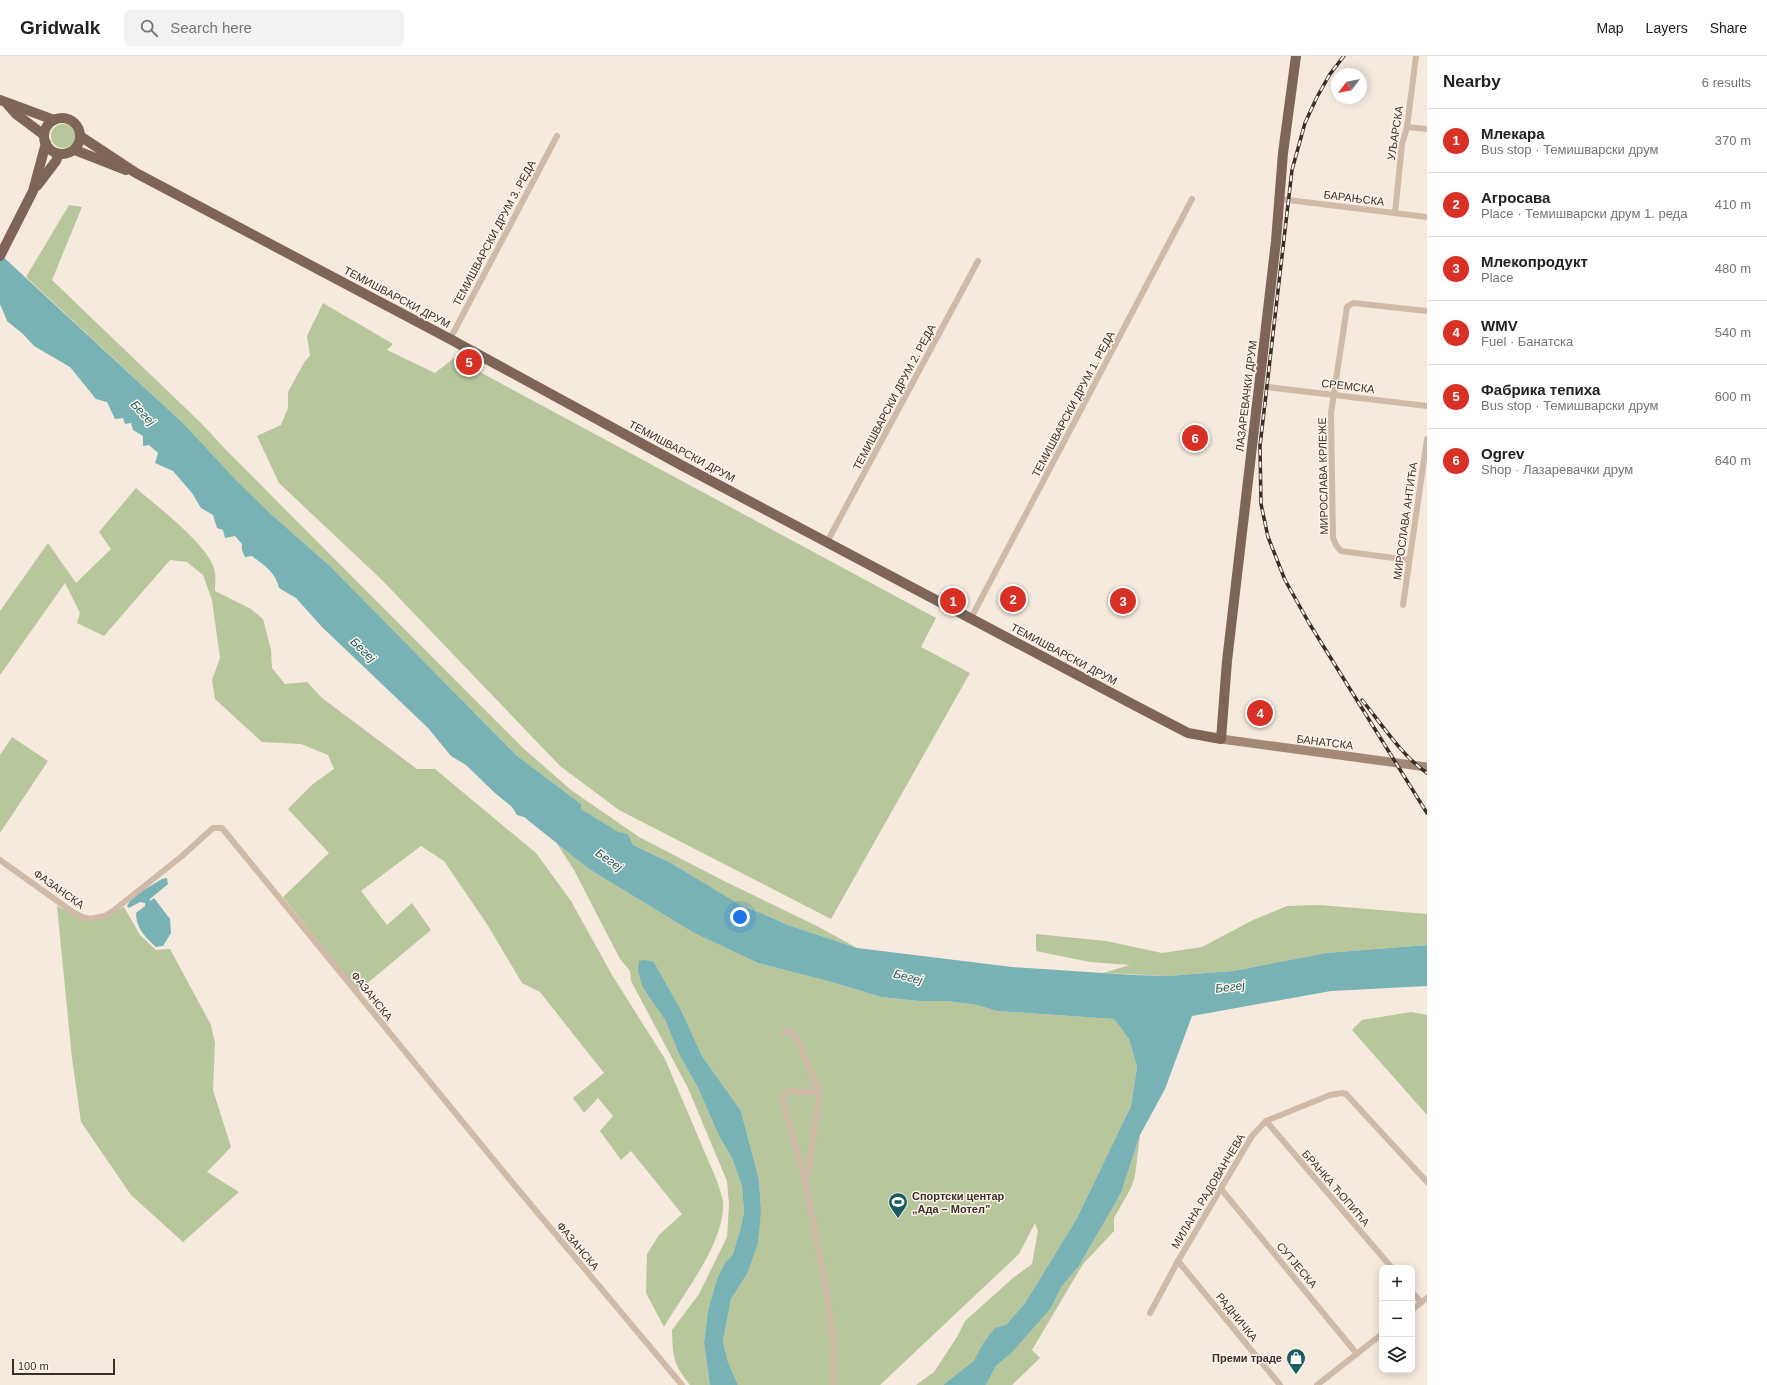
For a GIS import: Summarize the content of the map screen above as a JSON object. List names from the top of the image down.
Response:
{
  "streets": {
    "main road": ["ТЕМИШВАРСКИ ДРУМ", "ЛАЗАРЕВАЧКИ ДРУМ", "БАНАТСКА"],
    "street": [
      "УЉАРСКА",
      "БАРАЊСКА",
      "ТЕМИШВАРСКИ ДРУМ 3. РЕДА",
      "СРЕМСКА",
      "ТЕМИШВАРСКИ ДРУМ 2. РЕДА",
      "ТЕМИШВАРСКИ ДРУМ 1. РЕДА",
      "МИРОСЛАВА КРЛЕЖЕ",
      "МИРОСЛАВА АНТИЋА",
      "ФАЗАНСКА",
      "БРАНКА ЋОПИЋА",
      "МИЛАНА РАДОВАНЧЕВА",
      "СУТЈЕСКА",
      "РАДНИЧКА"
    ]
  },
  "crossings": [
    ["УЉАРСКА", "БАРАЊСКА"],
    ["БАРАЊСКА", "ЛАЗАРЕВАЧКИ ДРУМ"],
    ["ТЕМИШВАРСКИ ДРУМ 3. РЕДА", "ТЕМИШВАРСКИ ДРУМ"],
    ["ТЕМИШВАРСКИ ДРУМ", "ЛАЗАРЕВАЧКИ ДРУМ"],
    ["ТЕМИШВАРСКИ ДРУМ", "ТЕМИШВАРСКИ ДРУМ 2. РЕДА"],
    ["ТЕМИШВАРСКИ ДРУМ", "ТЕМИШВАРСКИ ДРУМ 1. РЕДА"],
    ["ТЕМИШВАРСКИ ДРУМ", "БАНАТСКА"],
    ["СРЕМСКА", "МИРОСЛАВА КРЛЕЖЕ"],
    ["ЛАЗАРЕВАЧКИ ДРУМ", "БАНАТСКА"],
    ["МИРОСЛАВА КРЛЕЖЕ", "МИРОСЛАВА АНТИЋА"],
    ["БРАНКА ЋОПИЋА", "МИЛАНА РАДОВАНЧЕВА"],
    ["МИЛАНА РАДОВАНЧЕВА", "СУТЈЕСКА"],
    ["МИЛАНА РАДОВАНЧЕВА", "РАДНИЧКА"]
  ],
  "water": ["Бегеј"],
  "places": {
    "sports": ["Спортски центар „Ада – Мотел”"],
    "shop": ["Преми траде"]
  },
  "scale_bar": "100 m",
  "north": "bottom left",
  "page": {
    "header": "Gridwalk",
    "search": "Search here",
    "nav": ["Map", "Layers", "Share"],
    "heading": ["Nearby", "6 results"],
    "list": [
      {
        "mark": "1",
        "name": "Млекара",
        "note": "Bus stop · Темишварски друм",
        "value": "370 m"
      },
      {
        "mark": "2",
        "name": "Агросава",
        "note": "Place · Темишварски друм 1. реда",
        "value": "410 m"
      },
      {
        "mark": "3",
        "name": "Млекопродукт",
        "note": "Place",
        "value": "480 m"
      },
      {
        "mark": "4",
        "name": "WMV",
        "note": "Fuel · Банатска",
        "value": "540 m"
      },
      {
        "mark": "5",
        "name": "Фабрика тепиха",
        "note": "Bus stop · Темишварски друм",
        "value": "600 m"
      },
      {
        "mark": "6",
        "name": "Ogrev",
        "note": "Shop · Лазаревачки друм",
        "value": "640 m"
      }
    ],
    "pins": [
      "5",
      "6",
      "2",
      "1",
      "3",
      "4"
    ],
    "map_buttons": ["+", "−"],
    "scale": "100 m"
  }
}
